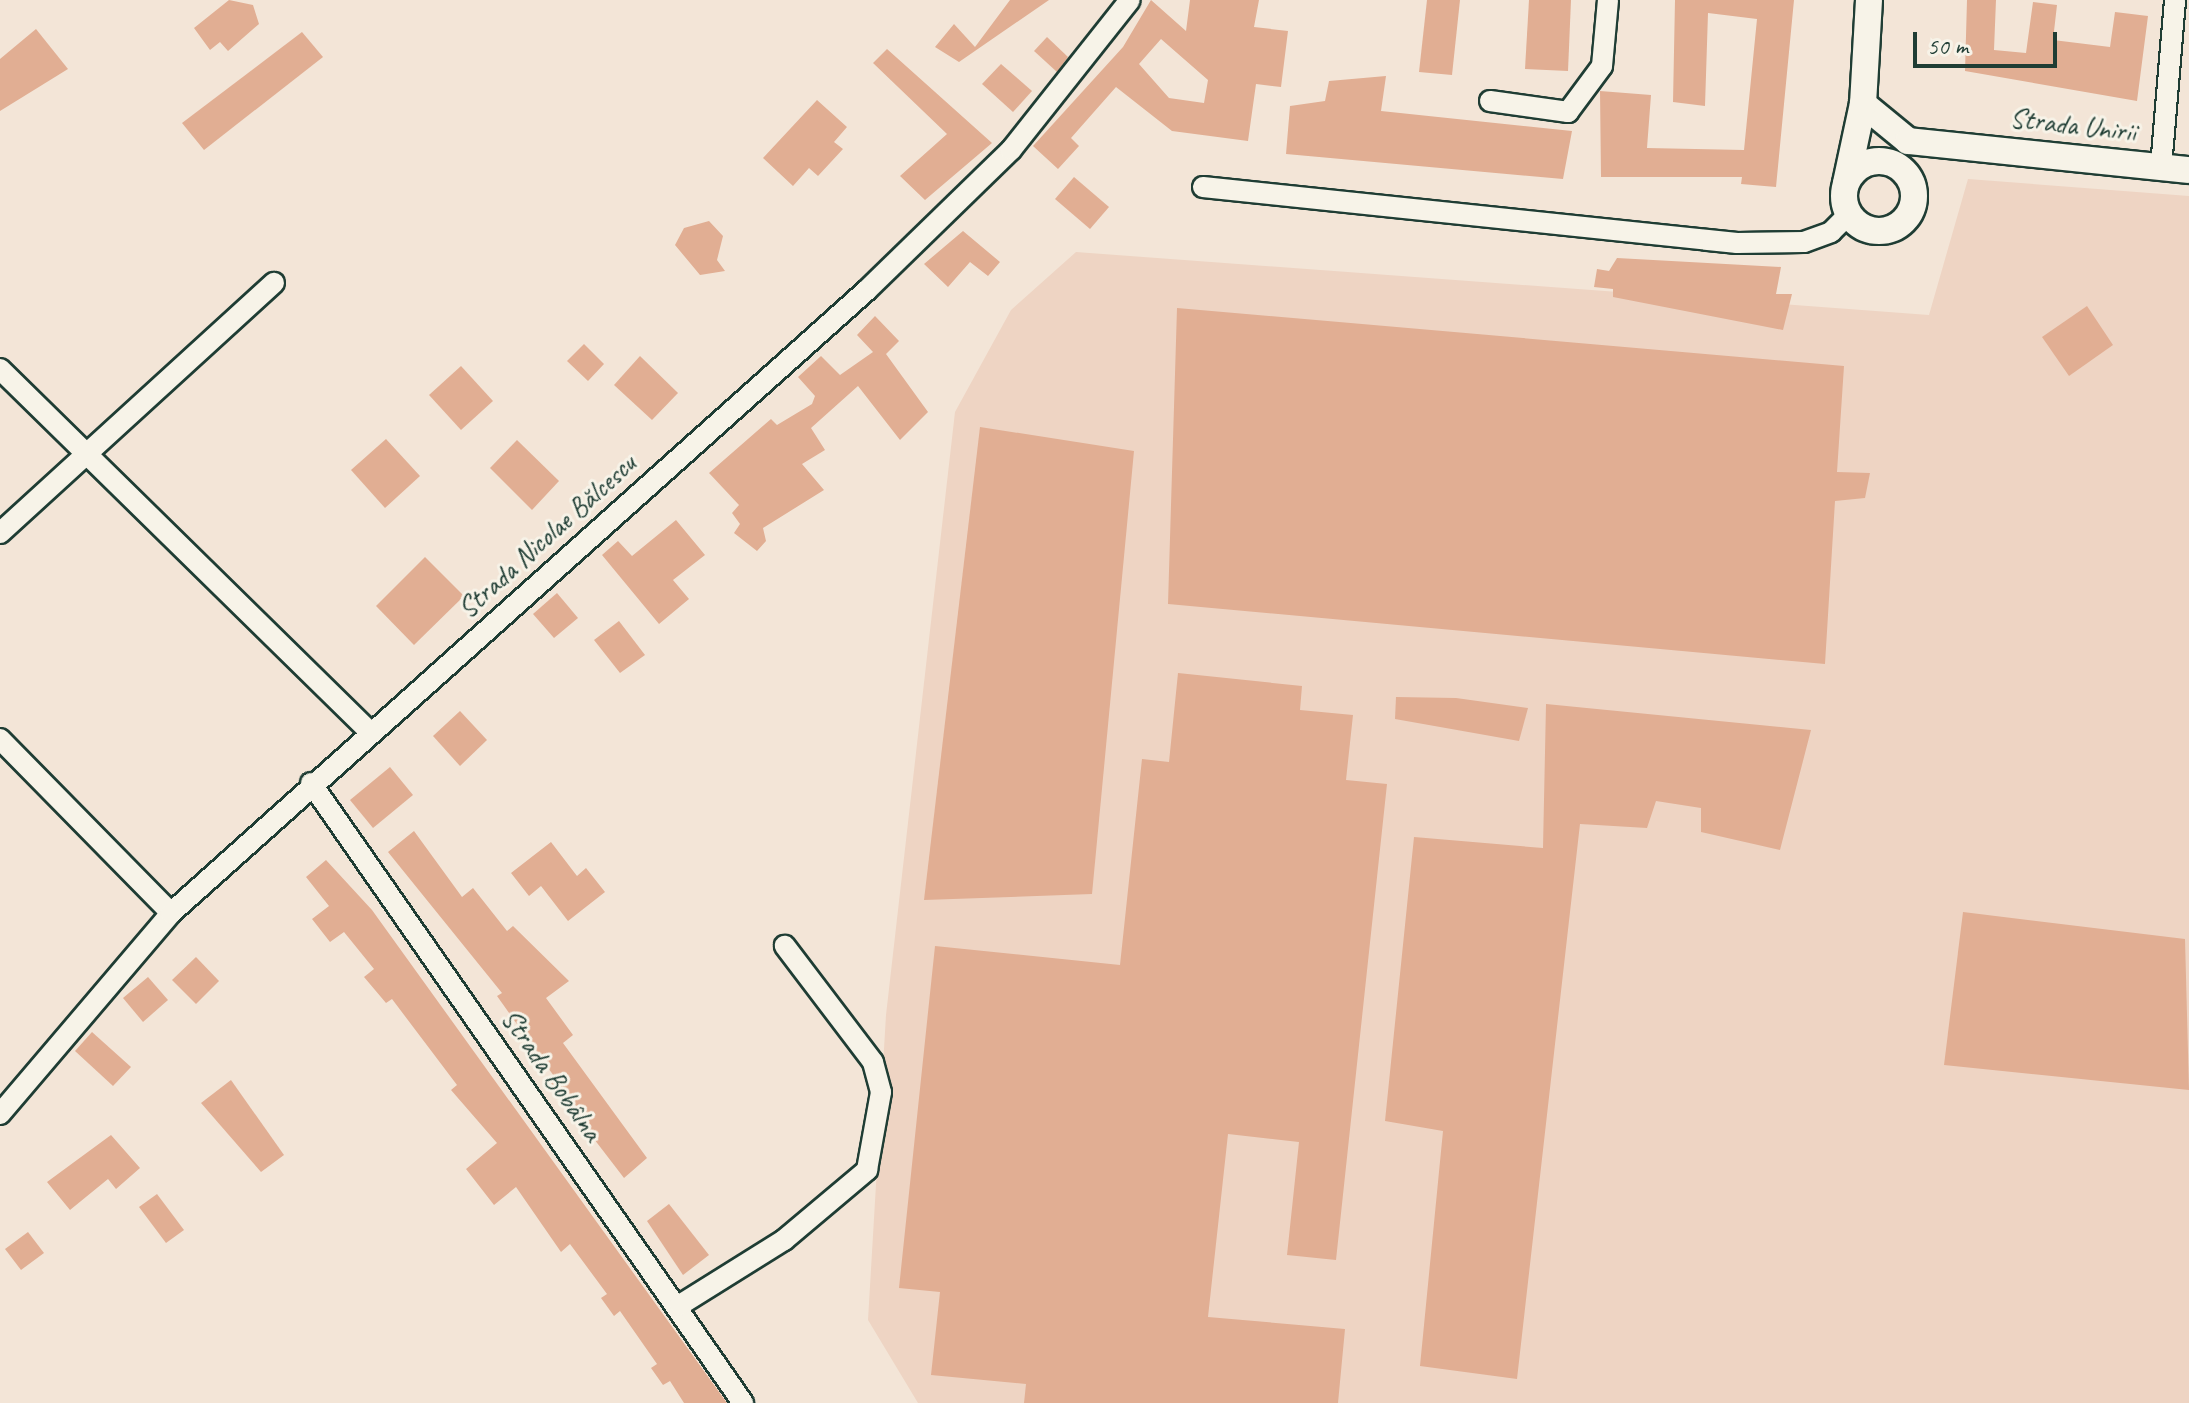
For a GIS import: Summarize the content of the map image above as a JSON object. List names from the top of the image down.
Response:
{
  "streets": {
    "main road": ["Strada Unirii"],
    "street": ["Strada Nicolae Bălcescu", "Strada Bobâlna"]
  },
  "crossings": [
    ["Strada Nicolae Bălcescu", "Strada Bobâlna"]
  ],
  "scale_bar": "50 m"
}
